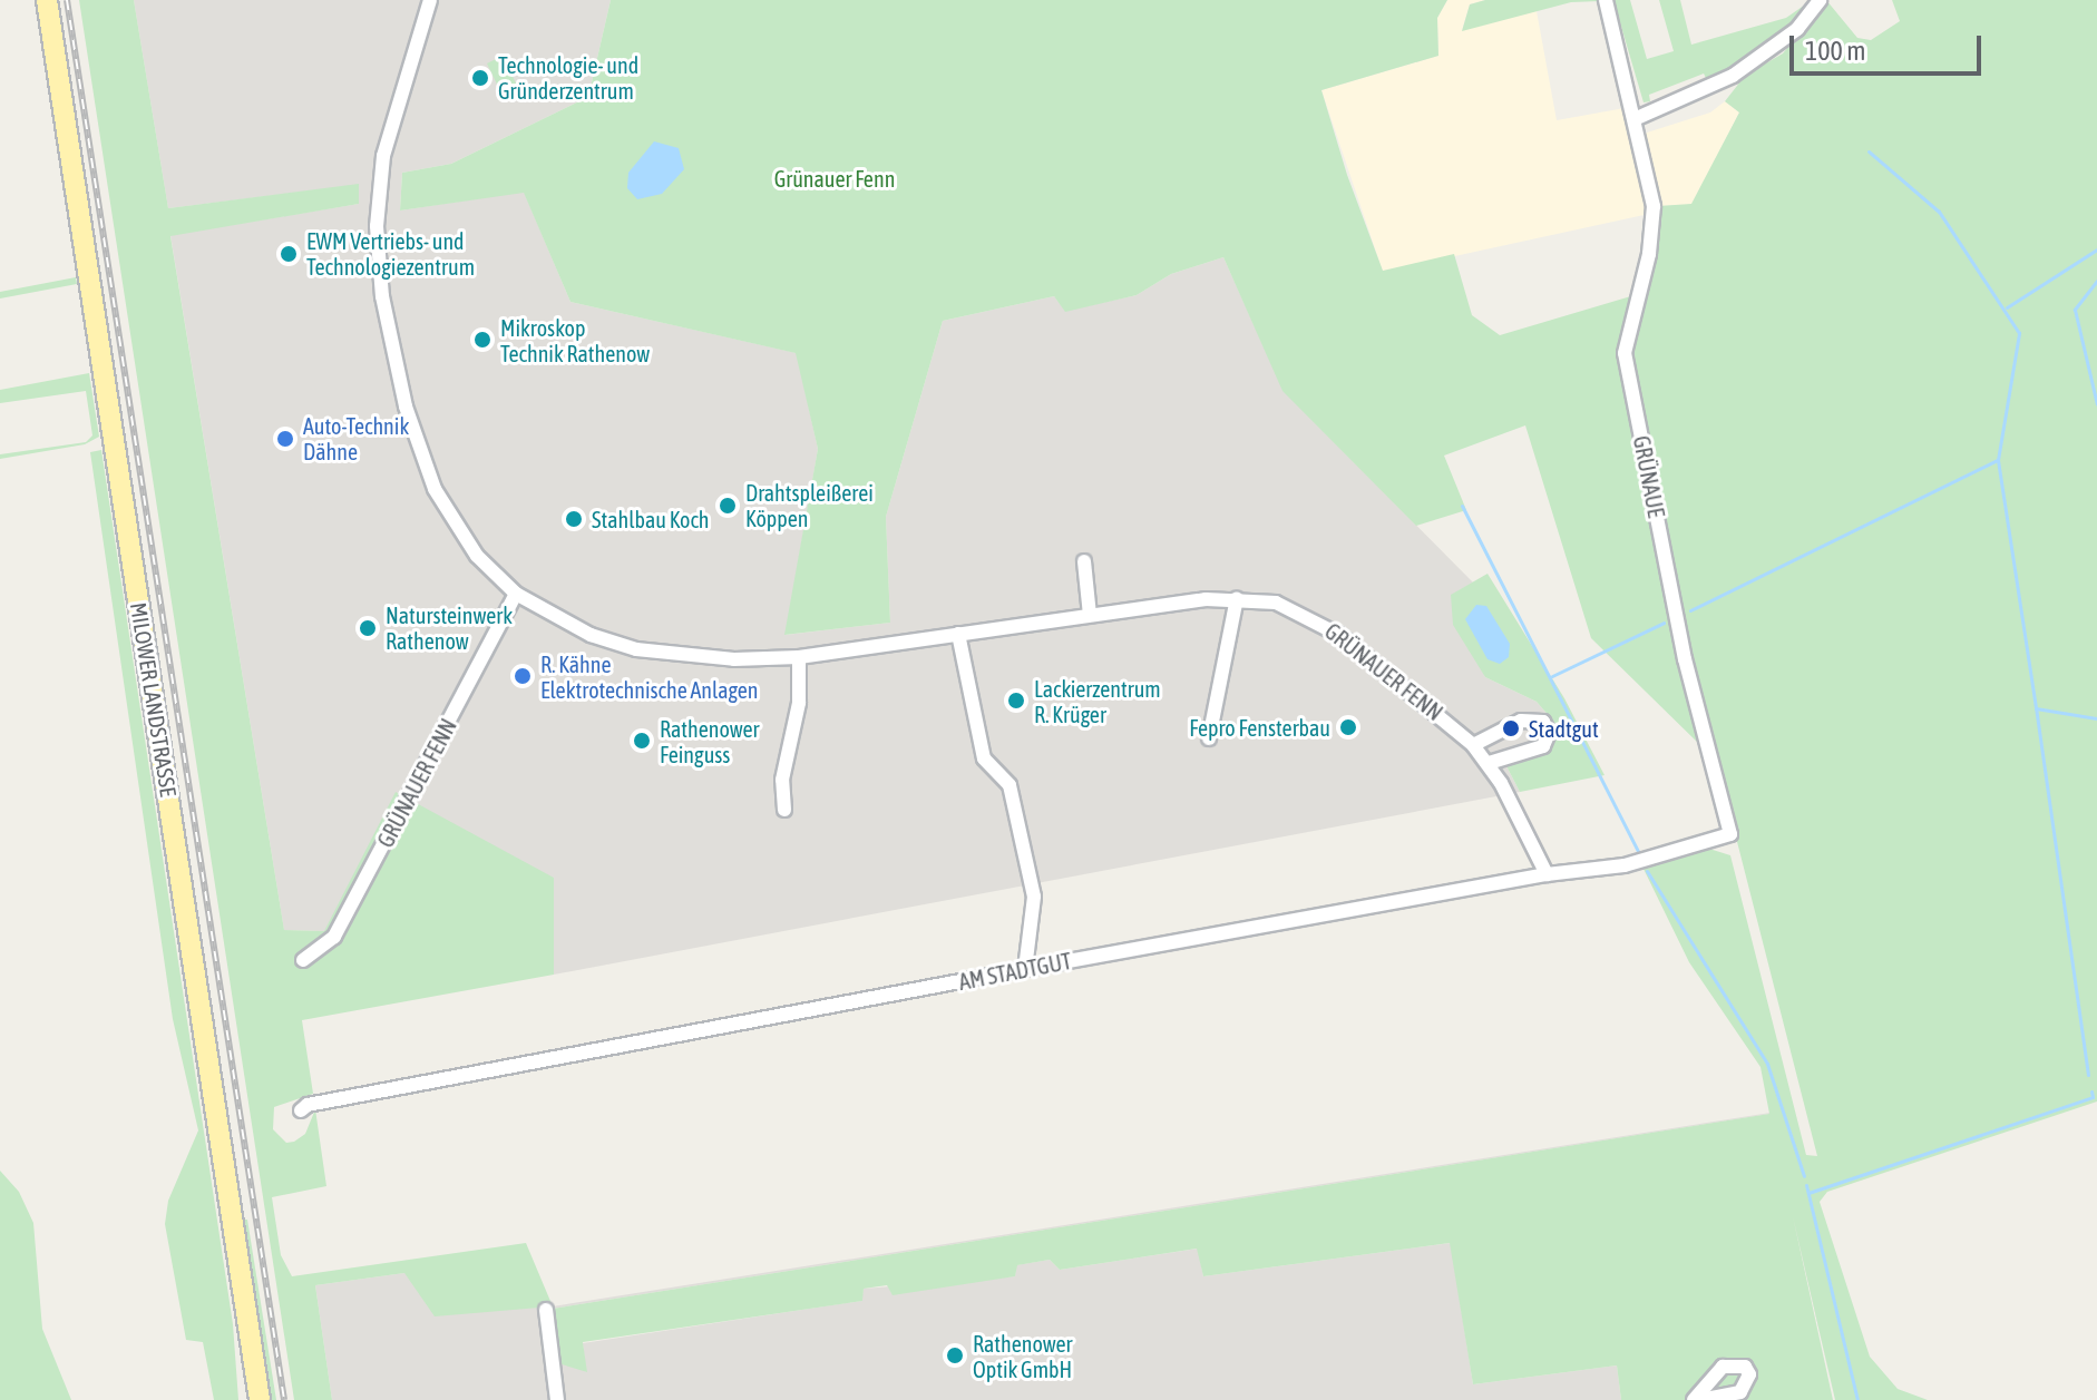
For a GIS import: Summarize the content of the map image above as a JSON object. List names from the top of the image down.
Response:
{
  "streets": {
    "main road": ["MILOWER LANDSTRASSE"],
    "street": ["GRÜNAUE", "GRÜNAUER FENN", "AM STADTGUT"]
  },
  "crossings": [
    ["GRÜNAUE", "AM STADTGUT"],
    ["GRÜNAUER FENN", "AM STADTGUT"]
  ],
  "parks": ["Grünauer Fenn"],
  "places": [
    "Technologie- und Gründerzentrum",
    "EWM Vertriebs- und Technologiezentrum",
    "Mikroskop Technik Rathenow",
    "Auto-Technik Dähne",
    "Drahtspleißerei Köppen",
    "Stahlbau Koch",
    "Natursteinwerk Rathenow",
    "R. Kähne Elektrotechnische Anlagen",
    "Lackierzentrum R. Krüger",
    "Fepro Fensterbau",
    "Stadtgut",
    "Rathenower Feinguss",
    "Rathenower Optik GmbH"
  ],
  "scale_bar": "100 m"
}
